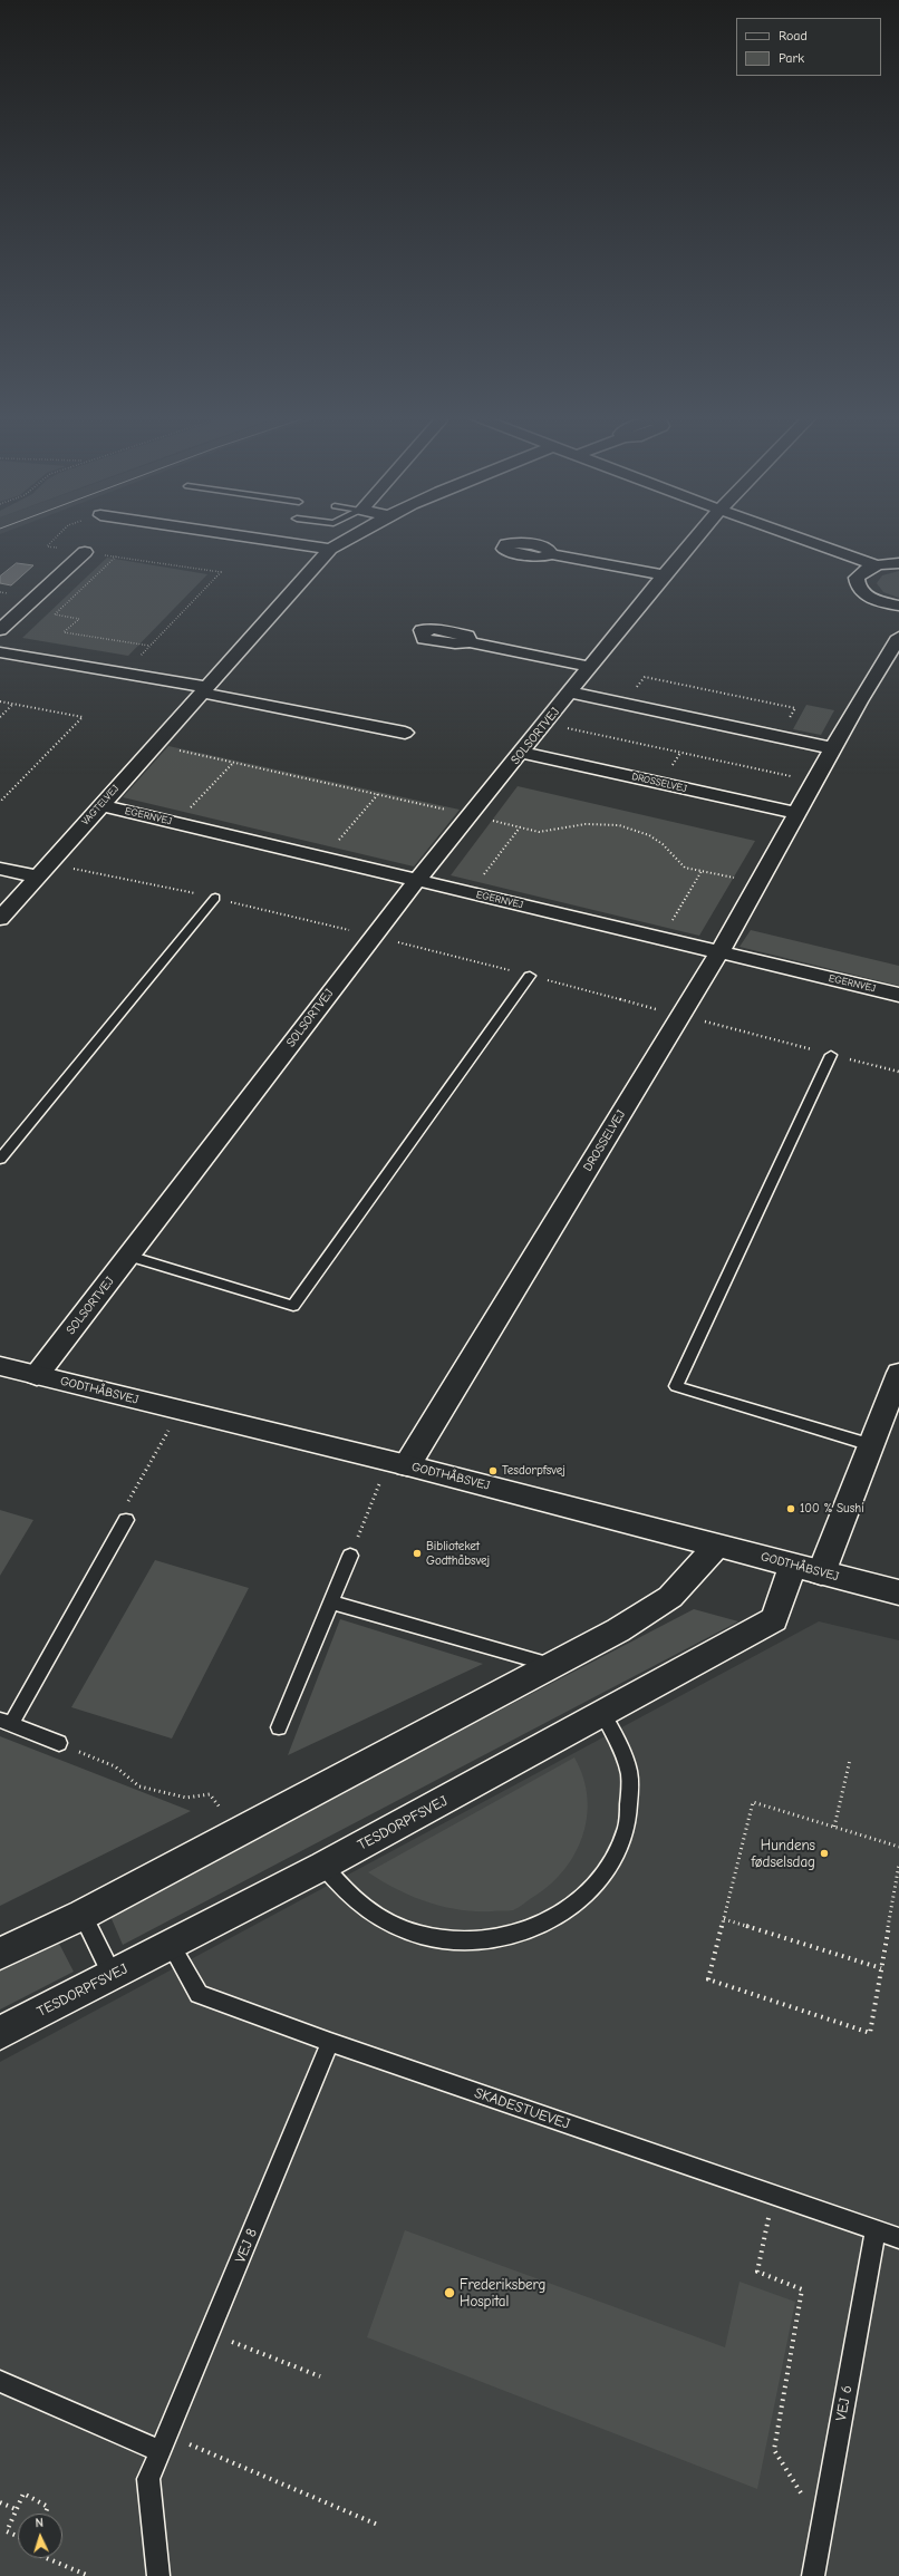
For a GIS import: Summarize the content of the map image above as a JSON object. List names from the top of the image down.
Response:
{
  "streets": {
    "street": [
      "SOLSORTVEJ",
      "DROSSELVEJ",
      "VAGTELVEJ",
      "EGERNVEJ",
      "GODTHÅBSVEJ",
      "TESDORPFSVEJ"
    ],
    "lane": ["SKADESTUEVEJ", "VEJ 8", "VEJ 6"]
  },
  "crossings": [
    ["SOLSORTVEJ", "DROSSELVEJ"],
    ["SOLSORTVEJ", "EGERNVEJ"],
    ["SOLSORTVEJ", "GODTHÅBSVEJ"],
    ["DROSSELVEJ", "EGERNVEJ"],
    ["DROSSELVEJ", "GODTHÅBSVEJ"],
    ["VAGTELVEJ", "EGERNVEJ"],
    ["GODTHÅBSVEJ", "TESDORPFSVEJ"],
    ["TESDORPFSVEJ", "SKADESTUEVEJ"],
    ["SKADESTUEVEJ", "VEJ 8"],
    ["SKADESTUEVEJ", "VEJ 6"]
  ],
  "places": [
    "Tesdorpfsvej",
    "100 % Sushi",
    "Biblioteket Godthåbsvej",
    "Hundens fødselsdag",
    "Frederiksberg Hospital"
  ],
  "legend": ["Road", "Park"],
  "north": "top"
}
